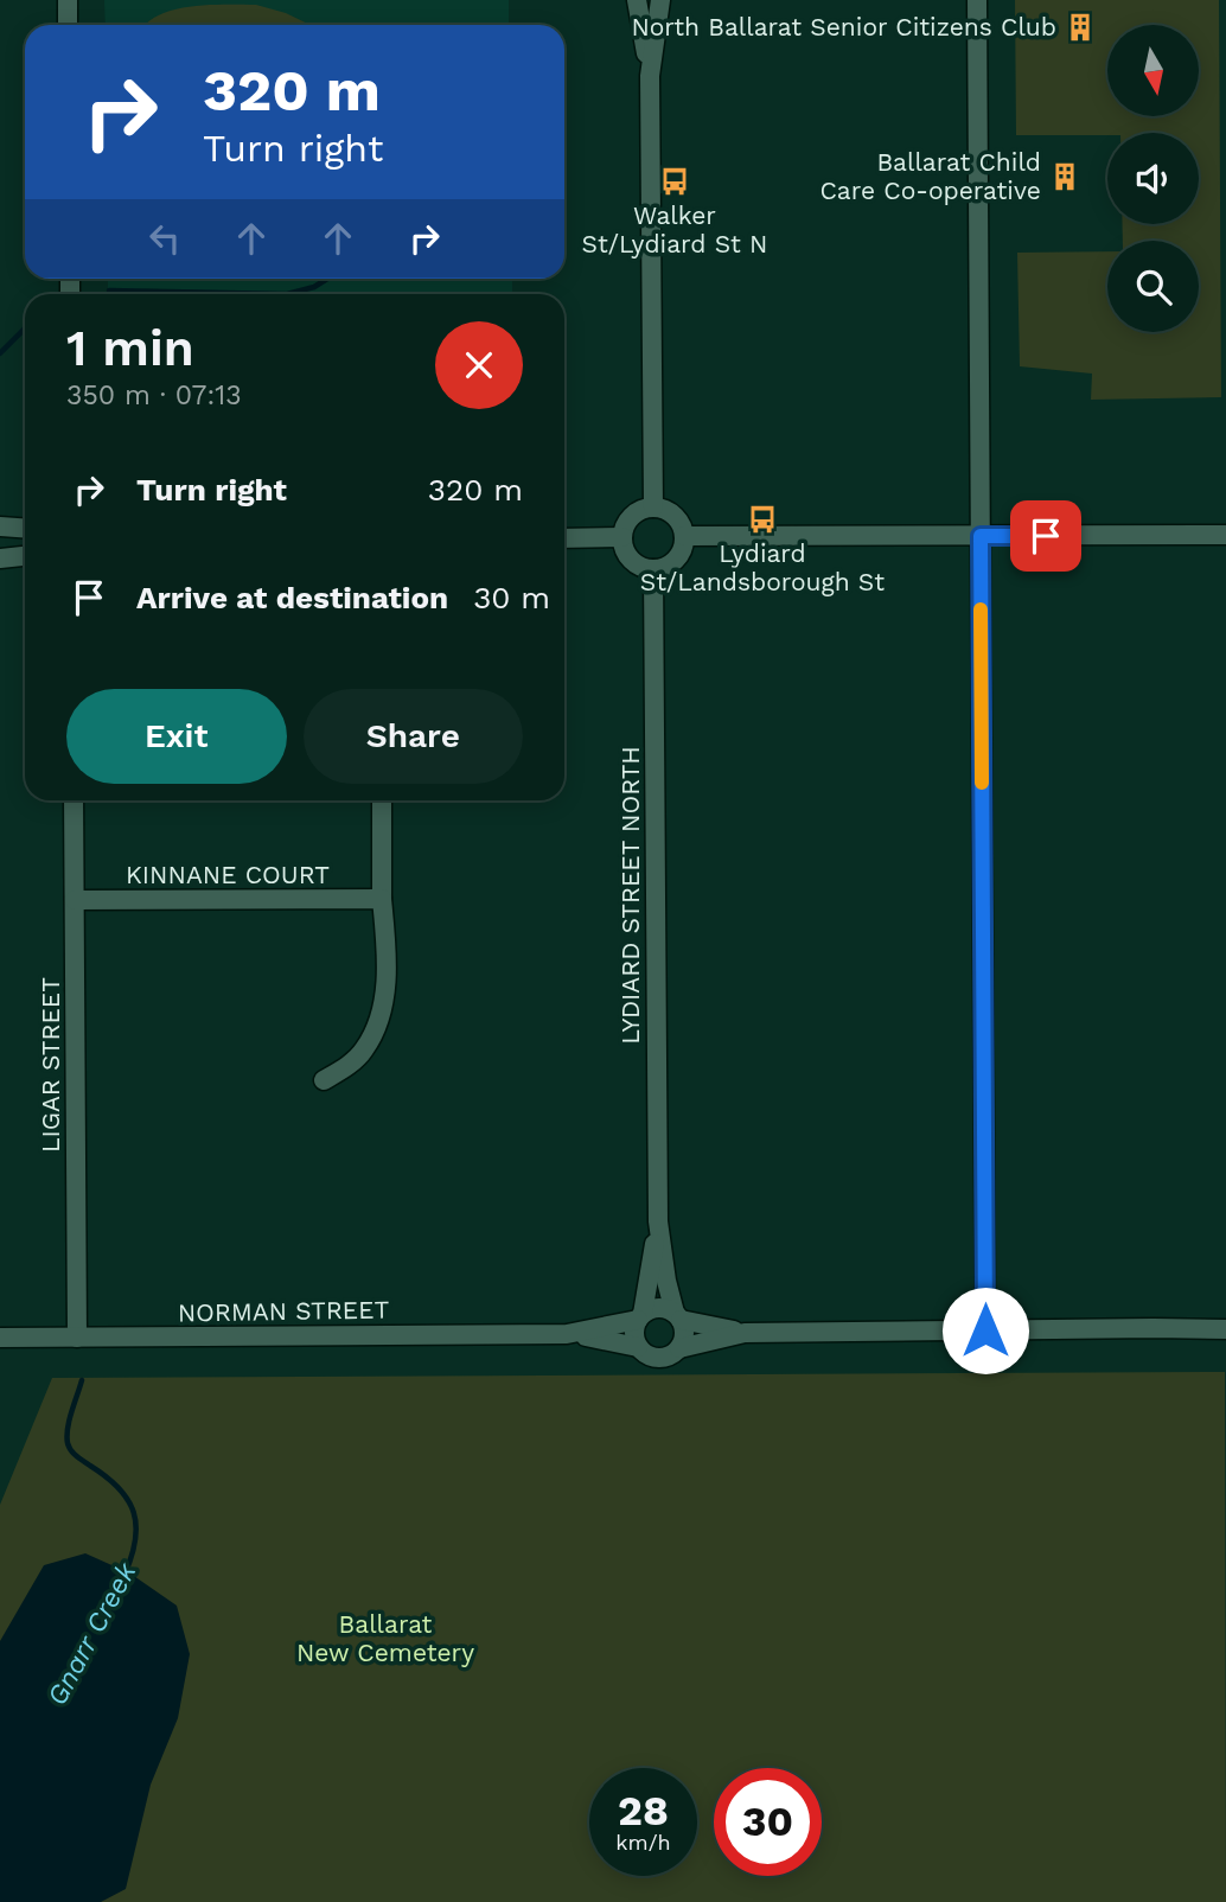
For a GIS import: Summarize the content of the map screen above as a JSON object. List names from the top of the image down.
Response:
{
  "streets": {
    "street": [
      "KINNANE COURT",
      "LYDIARD STREET NORTH",
      "LIGAR STREET",
      "NORMAN STREET"
    ]
  },
  "crossings": [
    ["KINNANE COURT", "LIGAR STREET"],
    ["LYDIARD STREET NORTH", "NORMAN STREET"],
    ["LIGAR STREET", "NORMAN STREET"]
  ],
  "water": ["Gnarr Creek"],
  "parks": ["Ballarat New Cemetery"],
  "places": {
    "building": ["North Ballarat Senior Citizens Club", "Ballarat Child Care Co-operative"],
    "bus stop": ["Walker St/Lydiard St N", "Lydiard St/Landsborough St"]
  },
  "north": "bottom",
  "page": {
    "turn": ["320 m", "Turn right"],
    "heading": ["1 min", "350 m · 07:13"],
    "list": [
      {
        "name": "Turn right",
        "value": "320 m"
      },
      {
        "name": "Arrive at destination",
        "value": "30 m"
      }
    ],
    "buttons": ["Exit", "Share"],
    "speed": "28 km/h",
    "limit": "30"
  }
}
